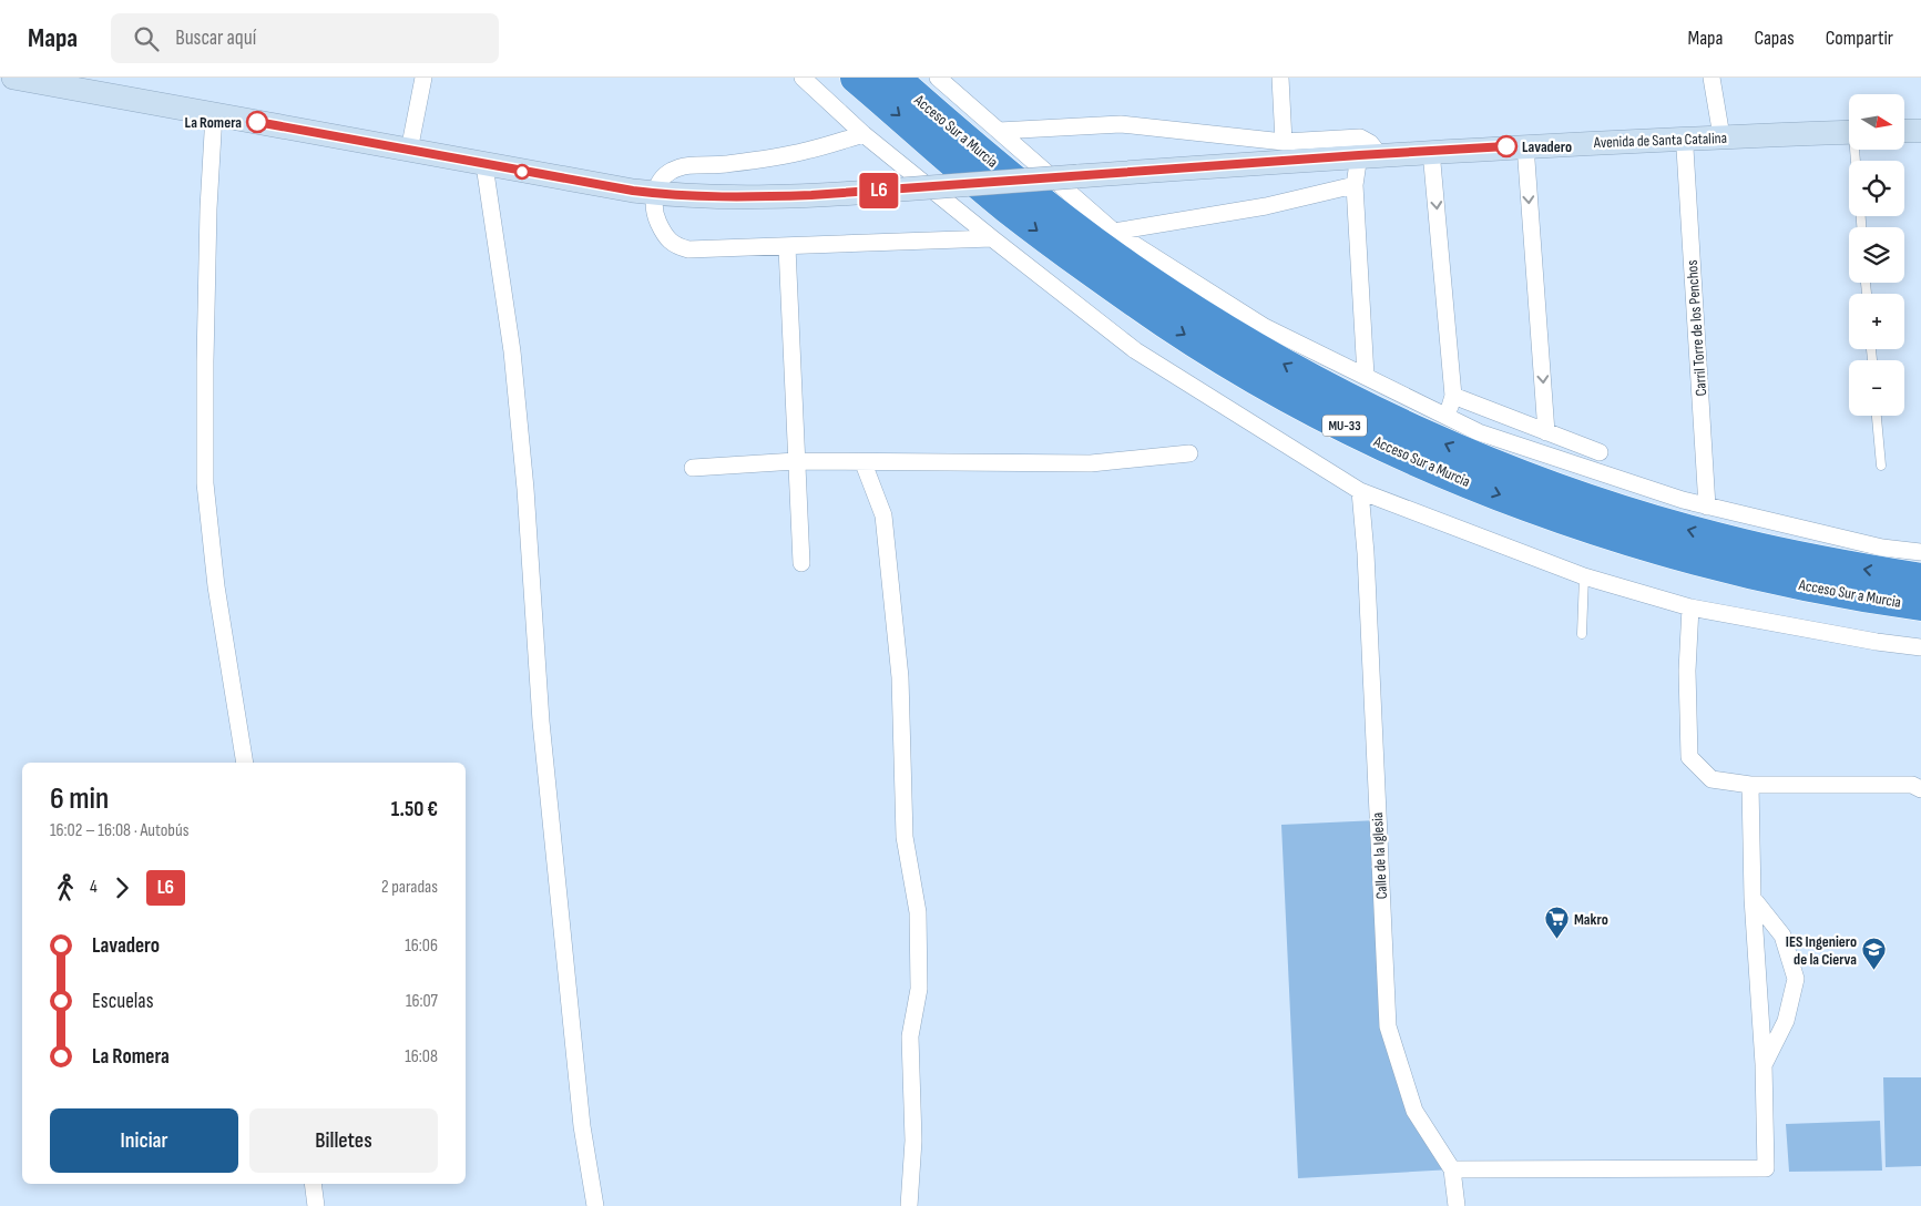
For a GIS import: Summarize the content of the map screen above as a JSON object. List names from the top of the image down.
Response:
{
  "streets": {
    "highway": ["Acceso Sur a Murcia", "MU-33"],
    "main road": ["Avenida de Santa Catalina"],
    "street": ["Carril Torre de los Penchos", "Calle de la Iglesia"]
  },
  "places": {
    "other": ["La Romera", "Lavadero"],
    "supermarket": ["Makro"],
    "school or university": ["IES Ingeniero de la Cierva"]
  },
  "lines": ["bus line L6"],
  "north": "right",
  "page": {
    "header": "Mapa",
    "search": "Buscar aquí",
    "nav": ["Mapa", "Capas", "Compartir"],
    "on_map": "L6",
    "map_buttons": ["+", "−"],
    "heading": ["6 min", "16:02 – 16:08 · Autobús", "1.50 €"],
    "legs": ["4", "L6", "2 paradas"],
    "list": [
      {
        "name": "Lavadero",
        "value": "16:06"
      },
      {
        "name": "Escuelas",
        "value": "16:07"
      },
      {
        "name": "La Romera",
        "value": "16:08"
      }
    ],
    "buttons": ["Iniciar", "Billetes"]
  }
}
